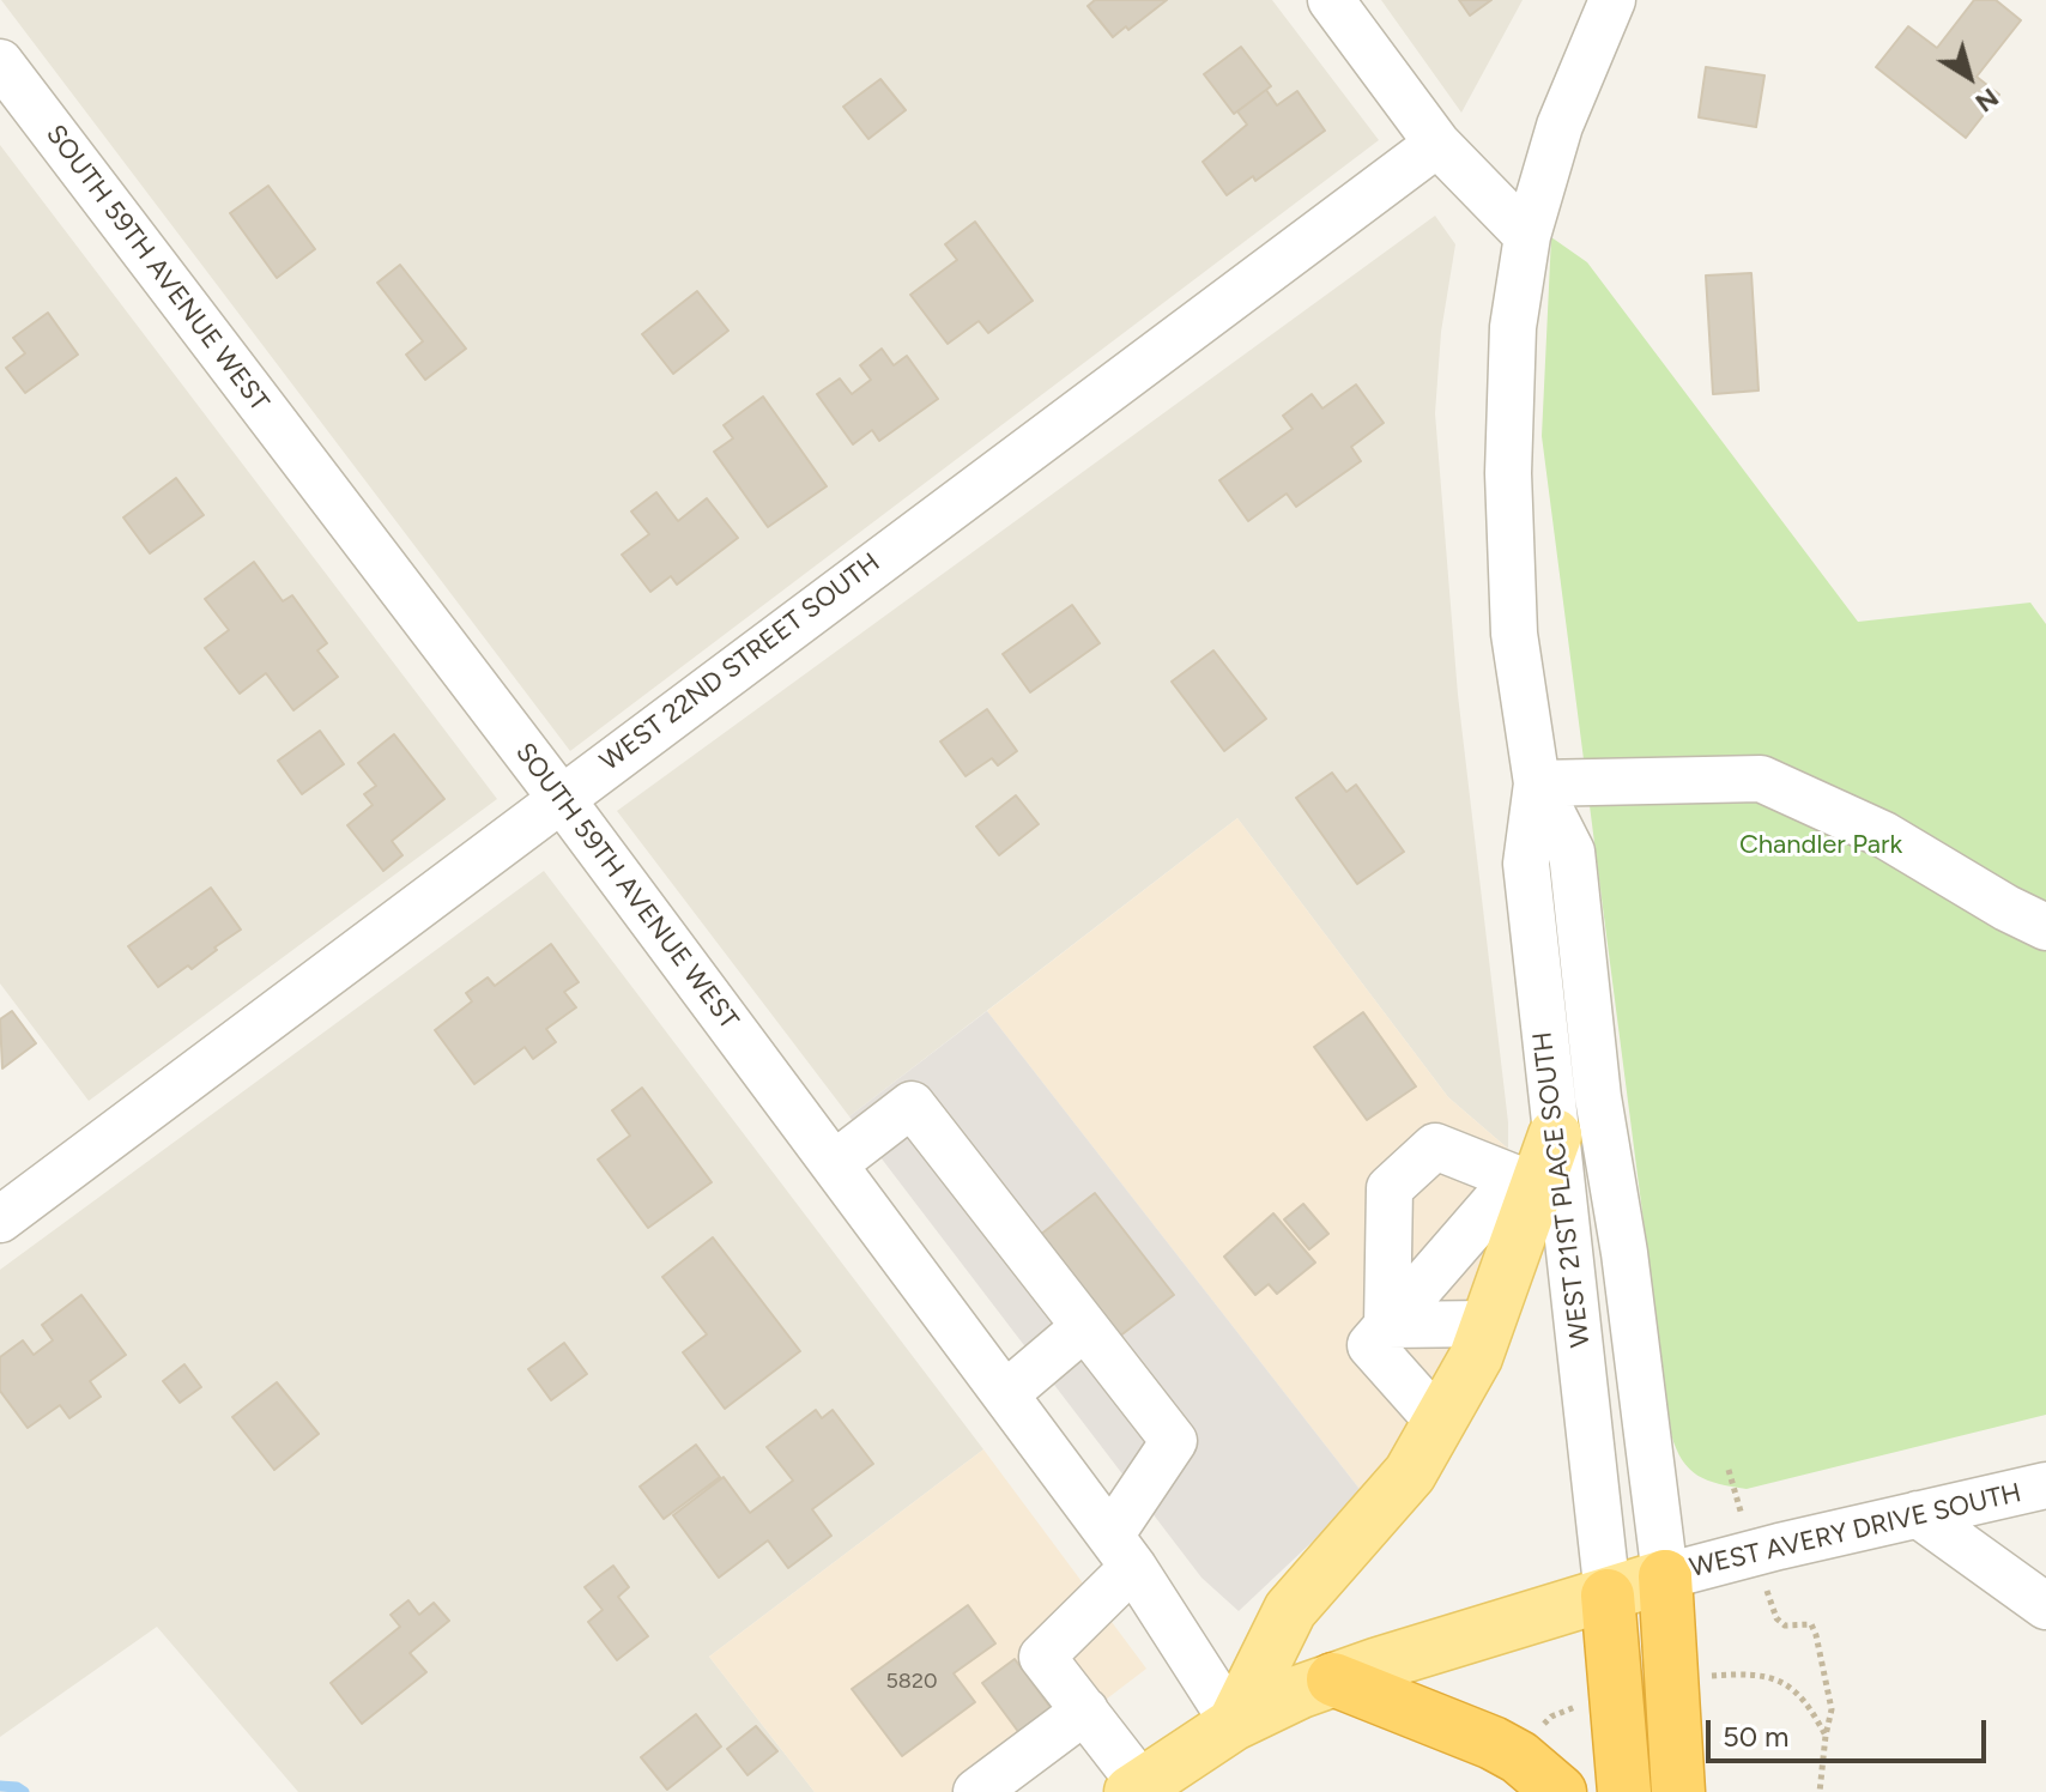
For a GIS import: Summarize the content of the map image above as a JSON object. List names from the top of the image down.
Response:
{
  "streets": {
    "street": [
      "SOUTH 59TH AVENUE WEST",
      "WEST 22ND STREET SOUTH",
      "WEST 21ST PLACE SOUTH",
      "WEST AVERY DRIVE SOUTH"
    ]
  },
  "crossings": [
    ["SOUTH 59TH AVENUE WEST", "WEST 22ND STREET SOUTH"],
    ["WEST 21ST PLACE SOUTH", "WEST AVERY DRIVE SOUTH"]
  ],
  "parks": ["Chandler Park"],
  "house_numbers": ["5820"],
  "scale_bar": "50 m",
  "north": "bottom right"
}
